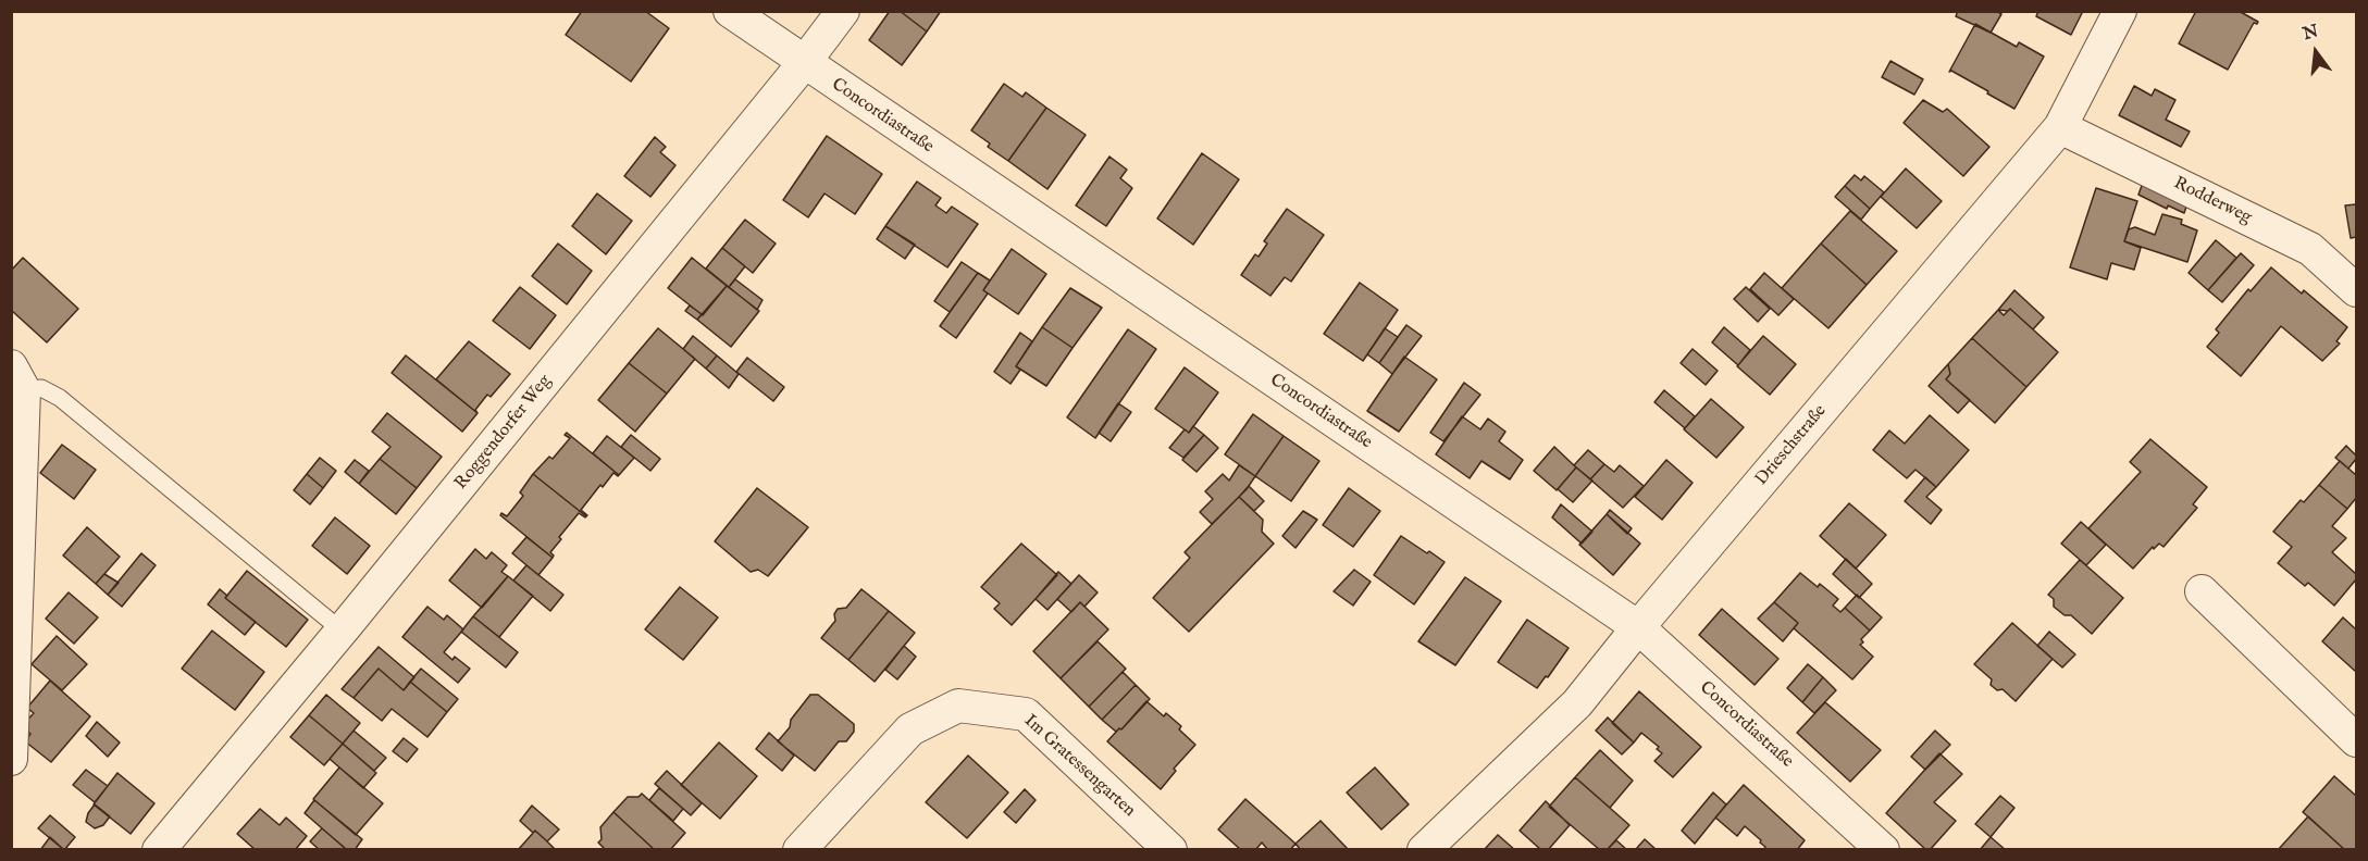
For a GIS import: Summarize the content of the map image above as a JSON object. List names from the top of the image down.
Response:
{
  "streets": {
    "street": [
      "Concordiastraße",
      "Rodderweg",
      "Roggendorfer Weg",
      "Drieschstraße",
      "Im Gratessengarten"
    ]
  },
  "crossings": [
    ["Concordiastraße", "Roggendorfer Weg"],
    ["Concordiastraße", "Drieschstraße"],
    ["Rodderweg", "Drieschstraße"]
  ],
  "north": "top"
}
